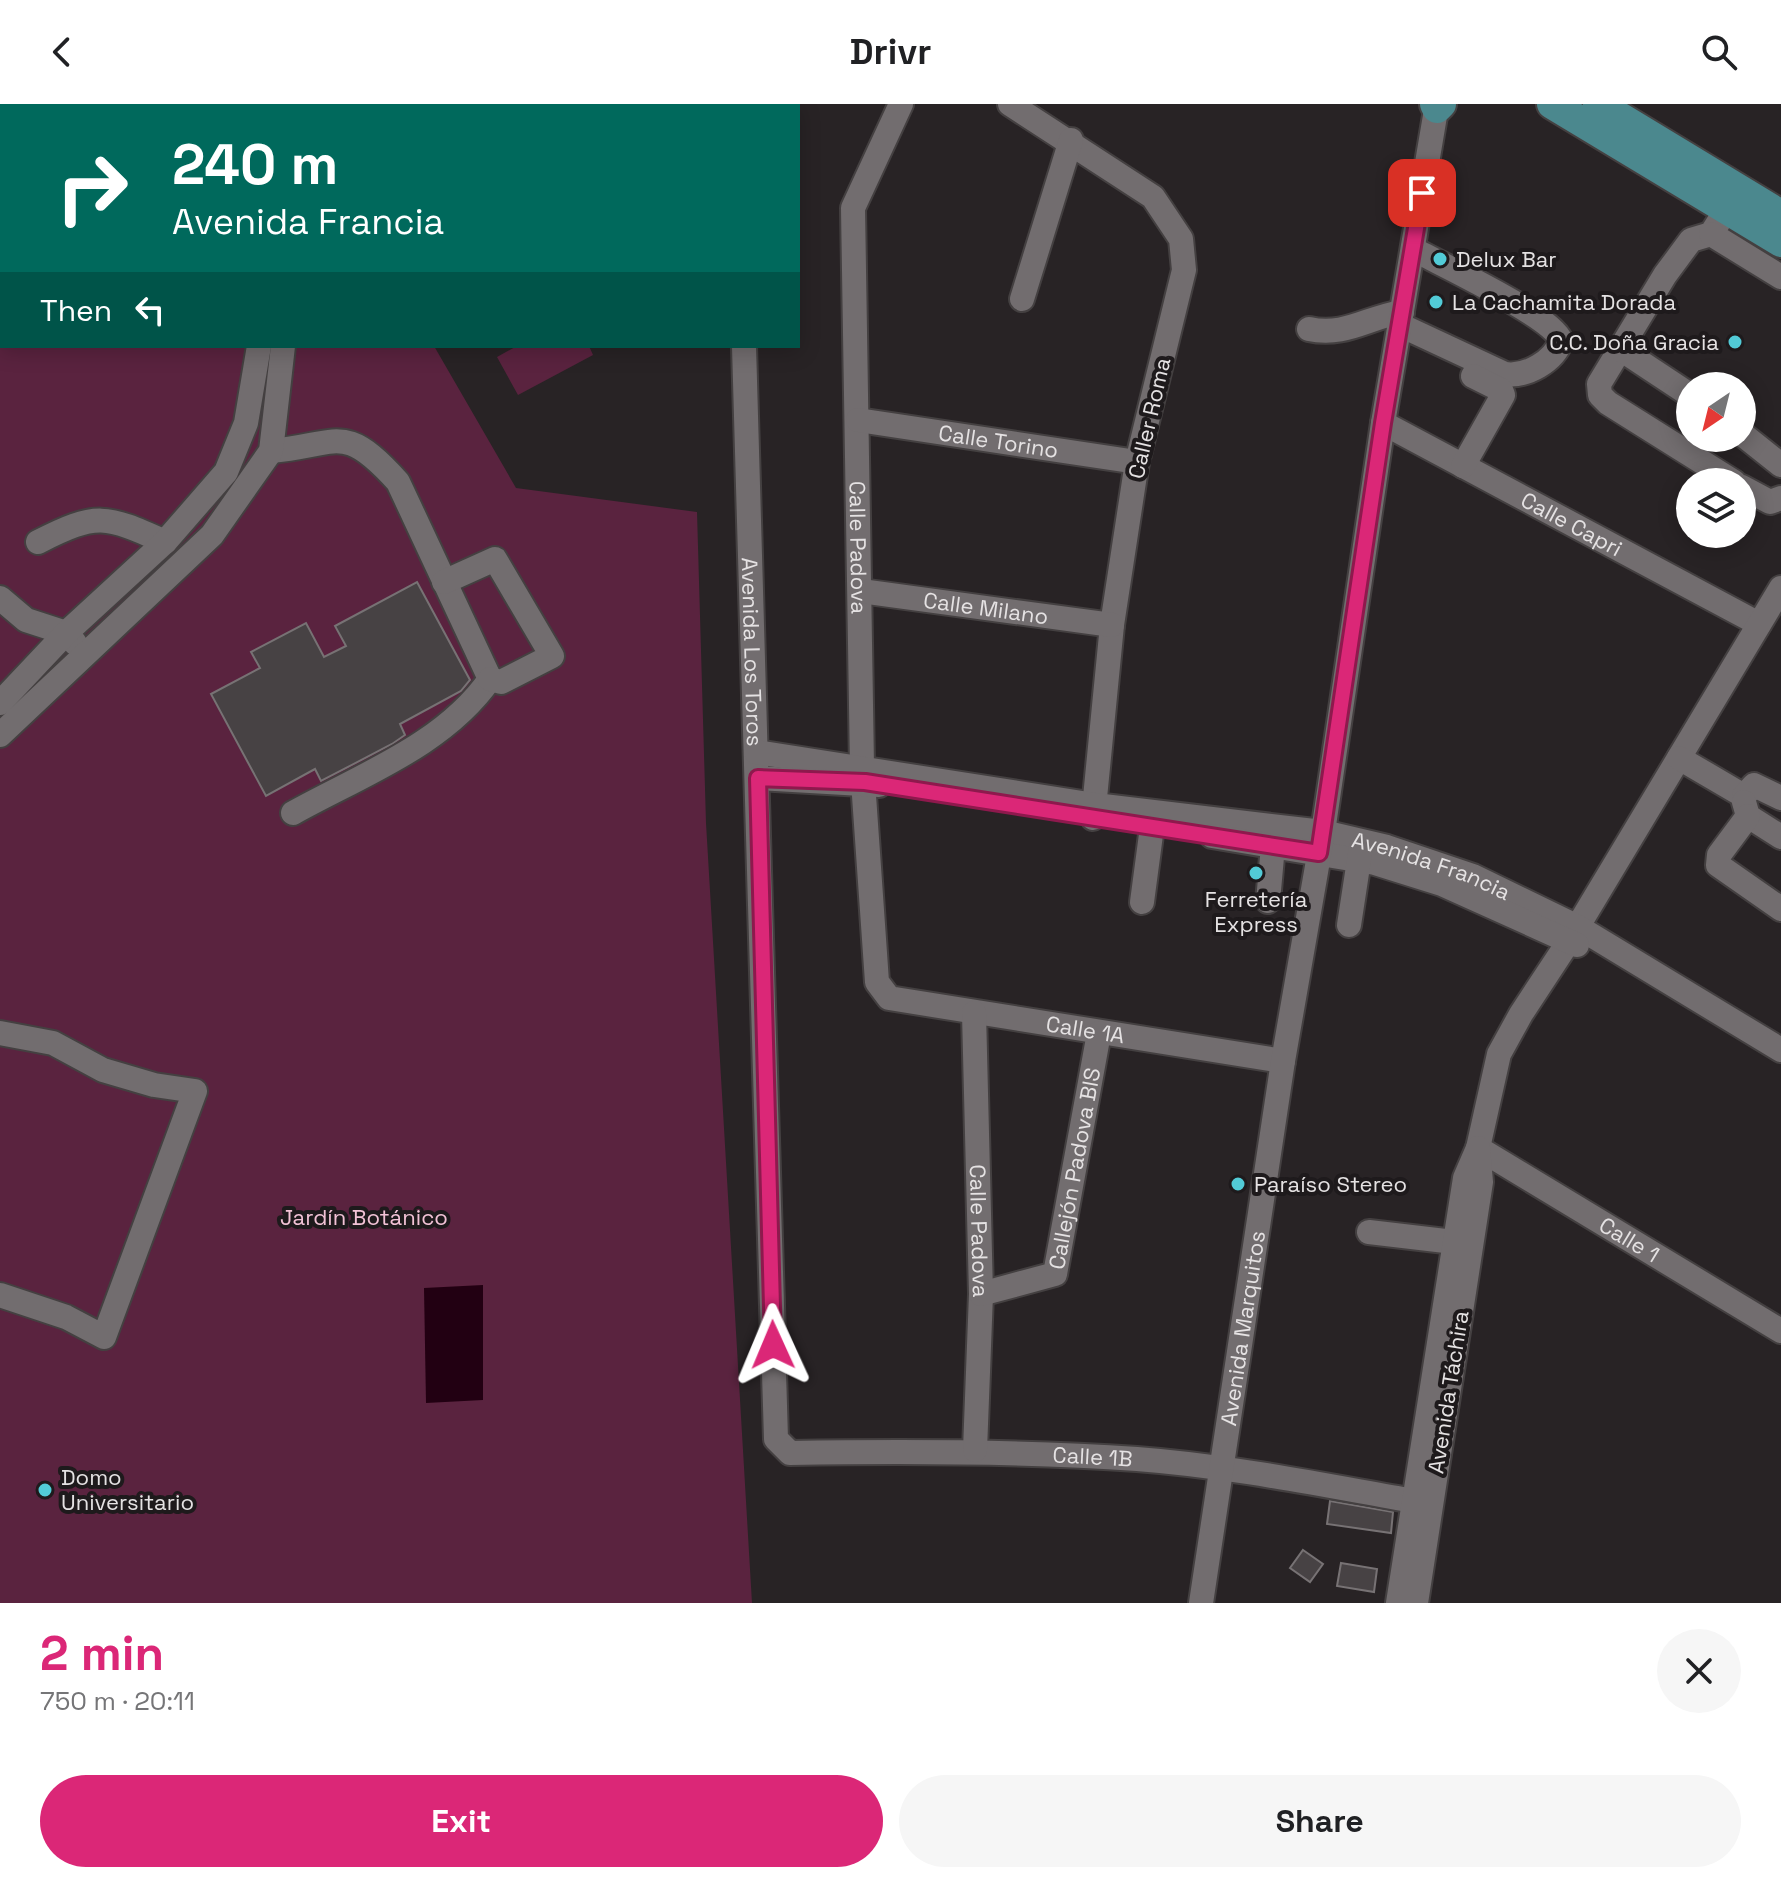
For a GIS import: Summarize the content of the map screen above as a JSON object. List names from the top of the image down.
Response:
{
  "streets": {
    "street": [
      "Caller Roma",
      "Calle Torino",
      "Calle Capri",
      "Calle Padova",
      "Calle Milano",
      "Avenida Los Toros",
      "Avenida Francia",
      "Calle 1A",
      "Callejón Padova BIS",
      "Calle 1",
      "Avenida Marquitos",
      "Avenida Táchira",
      "Calle 1B"
    ]
  },
  "crossings": [
    ["Caller Roma", "Calle Torino"],
    ["Caller Roma", "Calle Milano"],
    ["Caller Roma", "Avenida Francia"],
    ["Calle Torino", "Calle Padova"],
    ["Calle Capri", "Avenida Marquitos"],
    ["Calle Padova", "Calle Milano"],
    ["Calle Padova", "Avenida Francia"],
    ["Calle Padova", "Calle 1A"],
    ["Calle Padova", "Callejón Padova BIS"],
    ["Calle Padova", "Calle 1B"],
    ["Avenida Los Toros", "Avenida Francia"],
    ["Avenida Los Toros", "Calle 1B"],
    ["Avenida Francia", "Avenida Marquitos"],
    ["Calle 1A", "Callejón Padova BIS"],
    ["Calle 1A", "Avenida Marquitos"],
    ["Avenida Marquitos", "Calle 1B"]
  ],
  "parks": ["Jardín Botánico"],
  "places": [
    "Delux Bar",
    "La Cachamita Dorada",
    "C.C. Doña Gracia",
    "Ferretería Express",
    "Paraíso Stereo",
    "Domo Universitario"
  ],
  "north": "bottom left",
  "page": {
    "header": "Drivr",
    "turn": ["240 m", "Avenida Francia"],
    "then": "Then",
    "heading": ["2 min", "750 m · 20:11"],
    "buttons": ["Exit", "Share"]
  }
}
